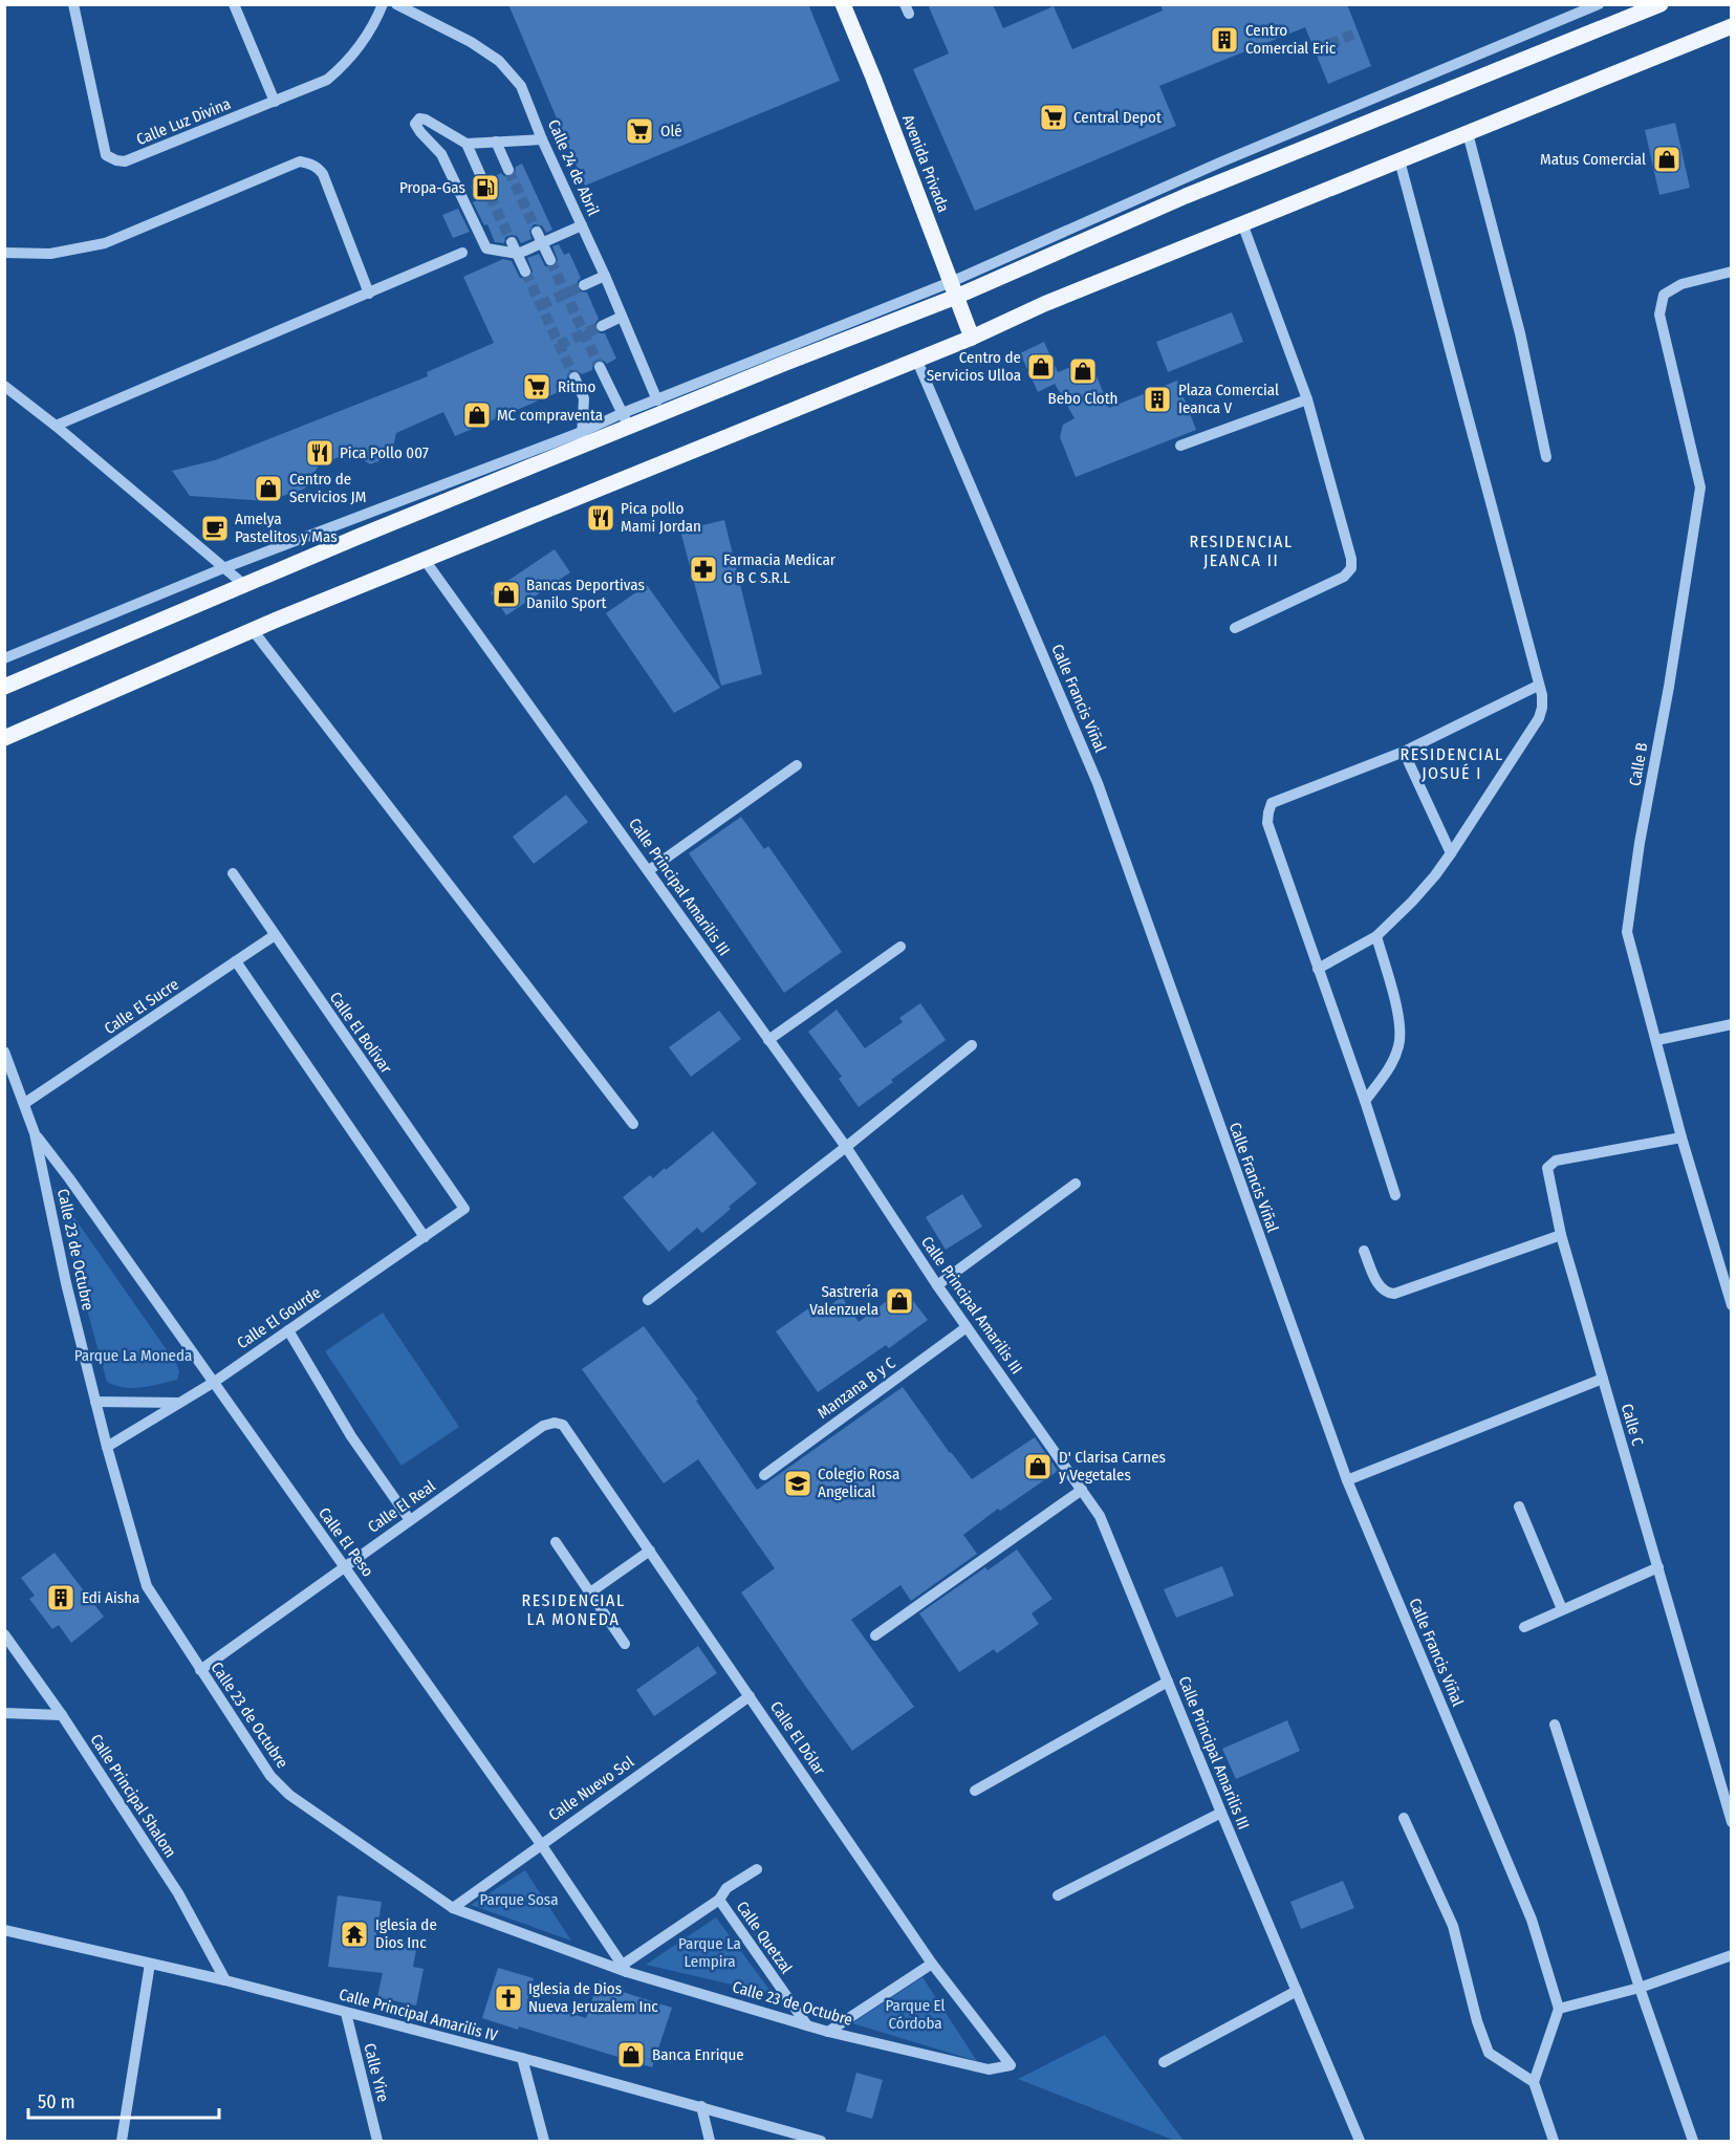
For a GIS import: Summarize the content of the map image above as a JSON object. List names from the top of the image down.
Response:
{
  "streets": {
    "main road": ["Avenida Privada"],
    "street": [
      "Calle Luz Divina",
      "Calle 24 de Abril",
      "Calle Francis Viñal",
      "Calle B",
      "Calle Principal Amarilis III",
      "Calle El Sucre",
      "Calle El Bolívar",
      "Calle 23 de Octubre",
      "Calle El Gourde",
      "Manzana B y C",
      "Calle C",
      "Calle El Real",
      "Calle El Peso",
      "Calle El Dólar",
      "Calle Nuevo Sol",
      "Calle Principal Shalom",
      "Calle Quetzal",
      "Calle Principal Amarilis IV",
      "Calle Yire"
    ]
  },
  "crossings": [
    ["Calle B", "Calle C"],
    ["Calle Principal Amarilis III", "Manzana B y C"],
    ["Calle El Sucre", "Calle El Bolívar"],
    ["Calle El Sucre", "Calle 23 de Octubre"],
    ["Calle El Bolívar", "Calle El Gourde"],
    ["Calle 23 de Octubre", "Calle El Gourde"],
    ["Calle 23 de Octubre", "Calle El Real"],
    ["Calle 23 de Octubre", "Calle El Peso"],
    ["Calle 23 de Octubre", "Calle El Dólar"],
    ["Calle 23 de Octubre", "Calle Nuevo Sol"],
    ["Calle 23 de Octubre", "Calle Quetzal"],
    ["Calle El Gourde", "Calle El Peso"],
    ["Calle El Real", "Calle El Peso"],
    ["Calle El Real", "Calle El Dólar"],
    ["Calle El Peso", "Calle Nuevo Sol"],
    ["Calle El Peso", "Calle Quetzal"],
    ["Calle El Dólar", "Calle Nuevo Sol"],
    ["Calle Principal Shalom", "Calle Principal Amarilis IV"],
    ["Calle Principal Amarilis IV", "Calle Yire"]
  ],
  "districts": ["RESIDENCIAL JEANCA II", "RESIDENCIAL JOSUÉ I", "RESIDENCIAL LA MONEDA"],
  "parks": [
    "Parque La Moneda",
    "Parque Sosa",
    "Parque La Lempira",
    "Parque El Córdoba"
  ],
  "places": {
    "building": ["Centro Comercial Eric", "Plaza Comercial Ieanca V", "Edi Aisha"],
    "supermarket": ["Central Depot", "Olé", "Ritmo"],
    "shop": [
      "Matus Comercial",
      "Centro de Servicios Ulloa",
      "Bebo Cloth",
      "MC compraventa",
      "Centro de Servicios JM",
      "Bancas Deportivas Danilo Sport",
      "Sastrería Valenzuela",
      "D' Clarisa Carnes y Vegetales",
      "Banca Enrique"
    ],
    "fuel station": ["Propa-Gas"],
    "restaurant": ["Pica Pollo 007", "Pica pollo Mami Jordan"],
    "cafe": ["Amelya Pastelitos y Mas"],
    "pharmacy": ["Farmacia Medicar G B C S.R.L"],
    "school or university": ["Colegio Rosa Angelical"],
    "temple": ["Iglesia de Dios Inc"],
    "church": ["Iglesia de Dios Nueva Jeruzalem Inc"]
  },
  "scale_bar": "50 m"
}
